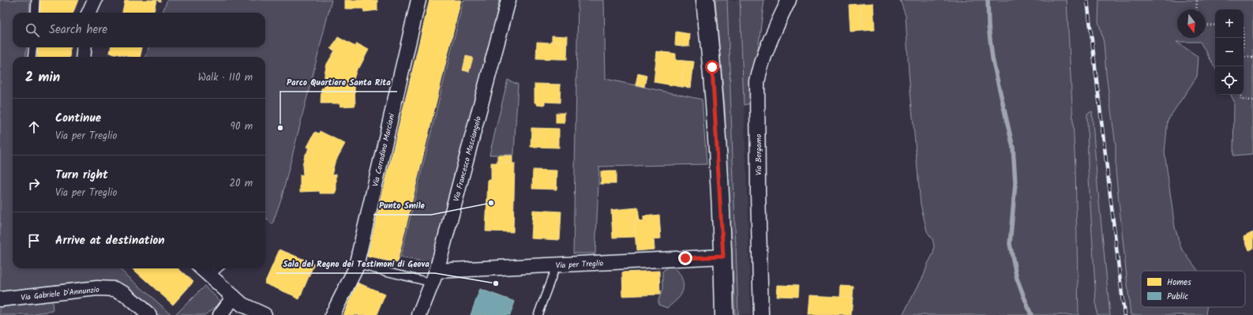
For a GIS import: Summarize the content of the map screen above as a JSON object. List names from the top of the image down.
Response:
{
  "streets": {
    "street": [
      "Via Corradino Marciani",
      "Via Bergamo",
      "Via Francesco Masciangelo",
      "Via per Treglio",
      "Via Gabriele D'Annunzio"
    ]
  },
  "crossings": [
    ["Via Francesco Masciangelo", "Via per Treglio"]
  ],
  "places": ["Parco Quartiere Santa Rita", "Punto Smile", "Sala del Regno dei Testimoni di Geova"],
  "legend": ["Homes", "Public"],
  "north": "bottom",
  "page": {
    "map_buttons": ["+", "−"],
    "search": "Search here",
    "heading": ["2 min", "Walk · 110 m"],
    "list": [
      ["Continue", "Via per Treglio", "90 m"],
      ["Turn right", "Via per Treglio", "20 m"],
      "Arrive at destination"
    ]
  }
}
